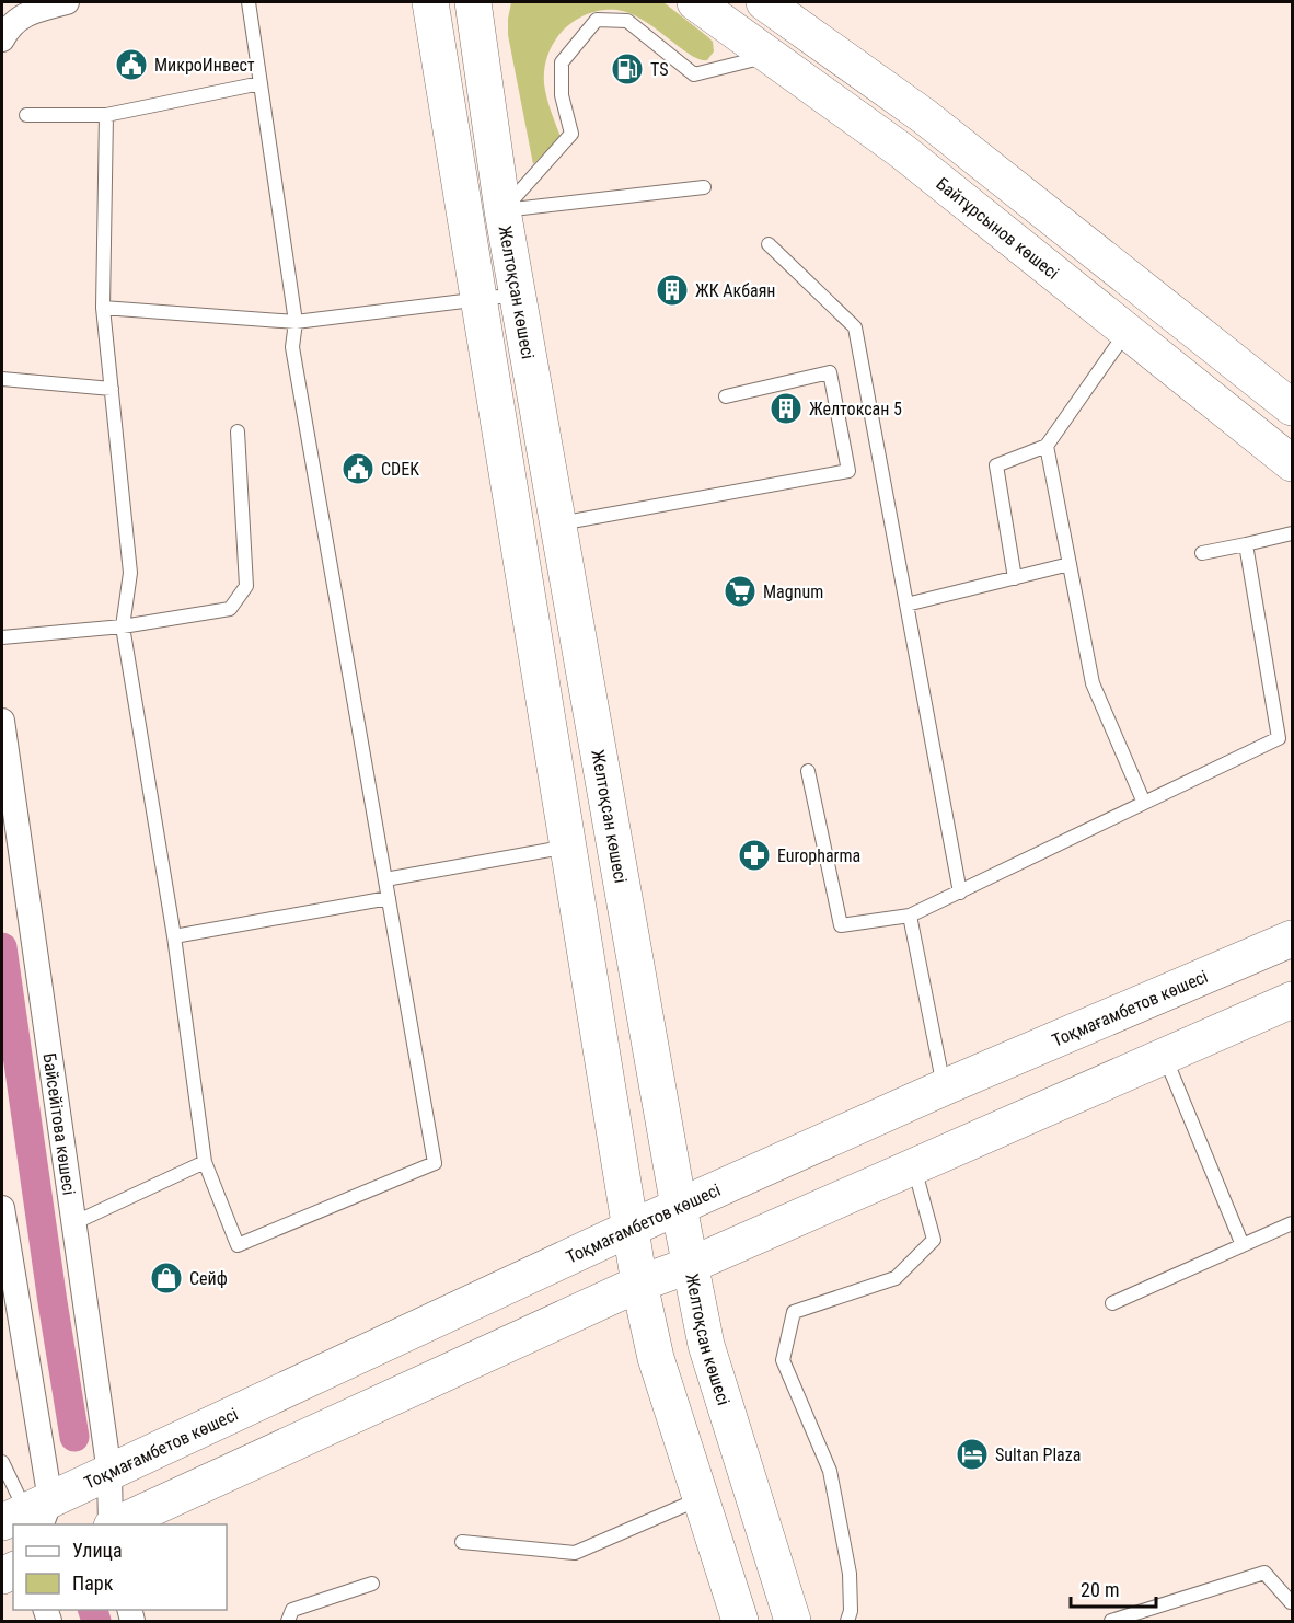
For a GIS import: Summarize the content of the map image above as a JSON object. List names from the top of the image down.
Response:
{
  "streets": {
    "street": [
      "Байтұрсынов көшесі",
      "Желтоқсан көшесі",
      "Тоқмағамбетов көшесі",
      "Байсейітова көшесі"
    ]
  },
  "crossings": [
    ["Желтоқсан көшесі", "Тоқмағамбетов көшесі"],
    ["Тоқмағамбетов көшесі", "Байсейітова көшесі"]
  ],
  "places": {
    "public building": ["МикроИнвест", "CDEK"],
    "fuel station": ["TS"],
    "building": ["ЖК Акбаян", "Желтоксан 5"],
    "supermarket": ["Magnum"],
    "pharmacy": ["Europharma"],
    "shop": ["Сейф"],
    "hotel": ["Sultan Plaza"]
  },
  "legend": ["Улица", "Парк"],
  "scale_bar": "20 m"
}
